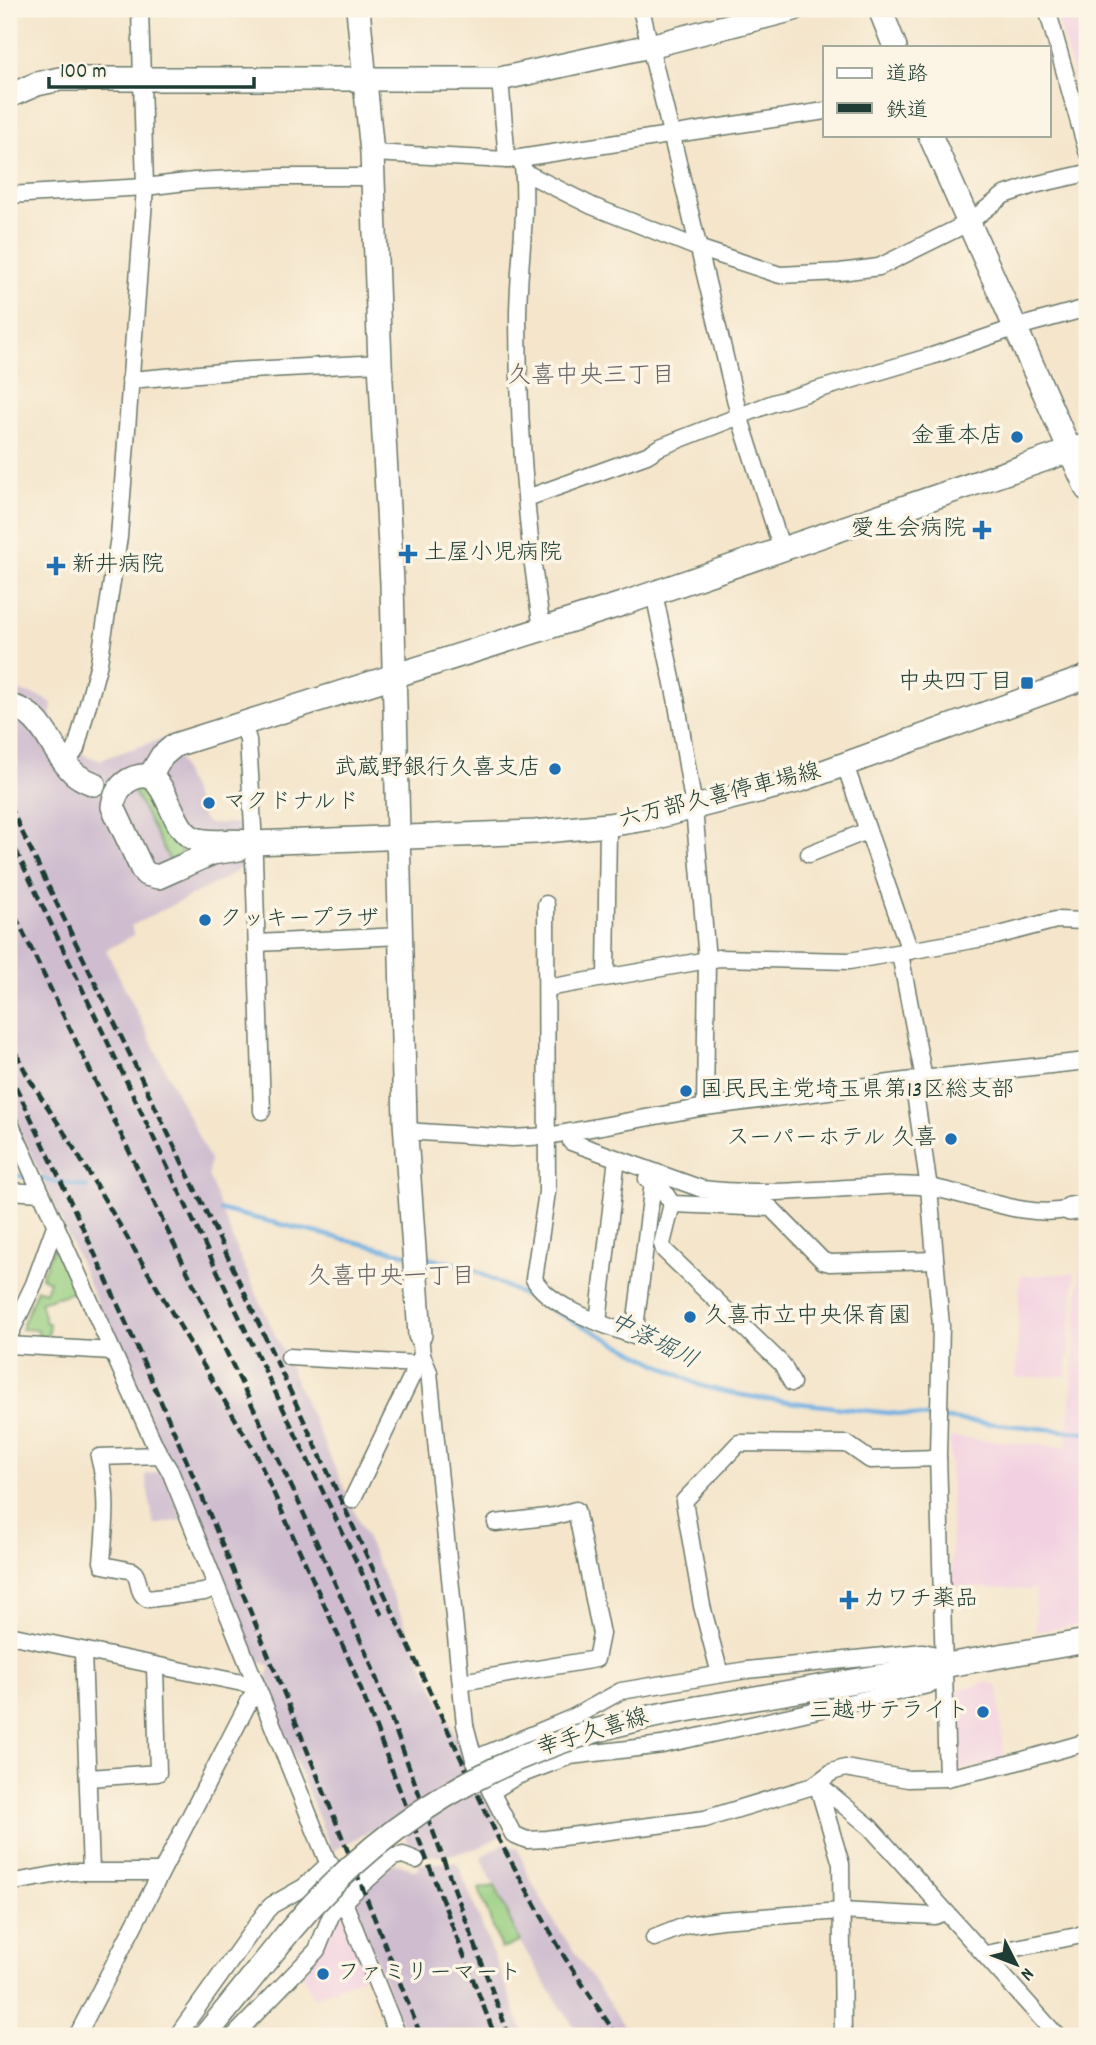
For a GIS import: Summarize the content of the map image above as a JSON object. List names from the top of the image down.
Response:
{
  "streets": {
    "street": ["六万部久喜停車場線", "幸手久喜線"]
  },
  "districts": ["久喜中央三丁目", "久喜中央一丁目"],
  "water": ["中落堀川"],
  "places": {
    "other": [
      "金重本店",
      "武蔵野銀行久喜支店",
      "マクドナルド",
      "クッキープラザ",
      "国民民主党埼玉県第13区総支部",
      "スーパーホテル 久喜",
      "久喜市立中央保育園",
      "三越サテライト",
      "ファミリーマート"
    ],
    "health": [
      "愛生会病院",
      "土屋小児病院",
      "新井病院",
      "カワチ薬品"
    ],
    "transit": ["中央四丁目"]
  },
  "legend": ["道路", "鉄道"],
  "scale_bar": "100 m",
  "north": "bottom right"
}
